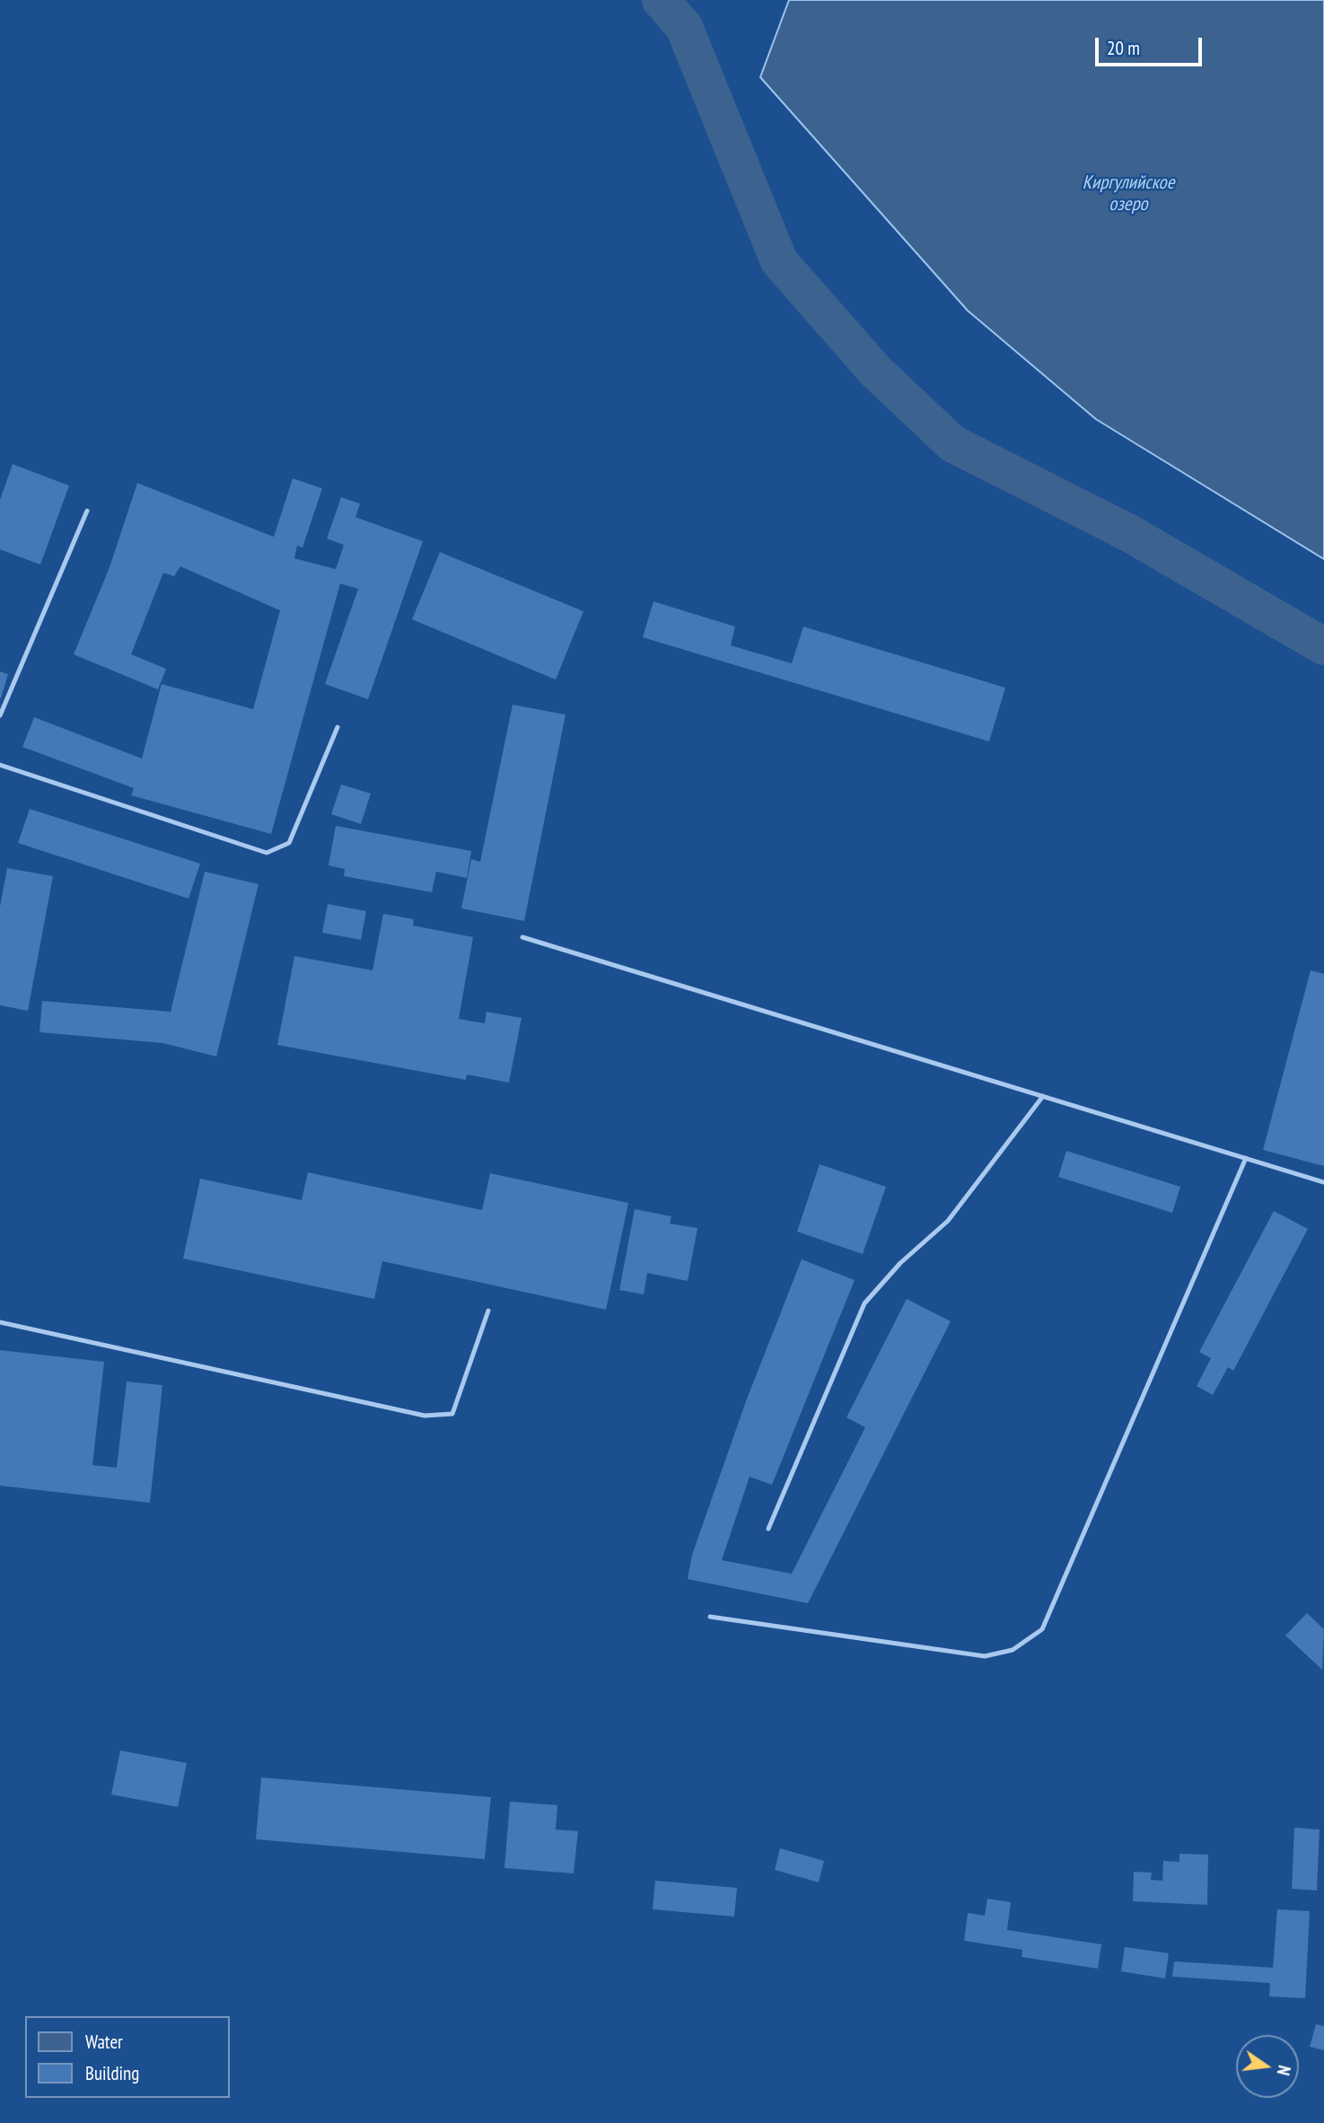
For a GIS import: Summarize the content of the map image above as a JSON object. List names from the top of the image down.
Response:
{
  "water": ["Киргулийское озеро"],
  "legend": ["Water", "Building"],
  "scale_bar": "20 m",
  "north": "right"
}
